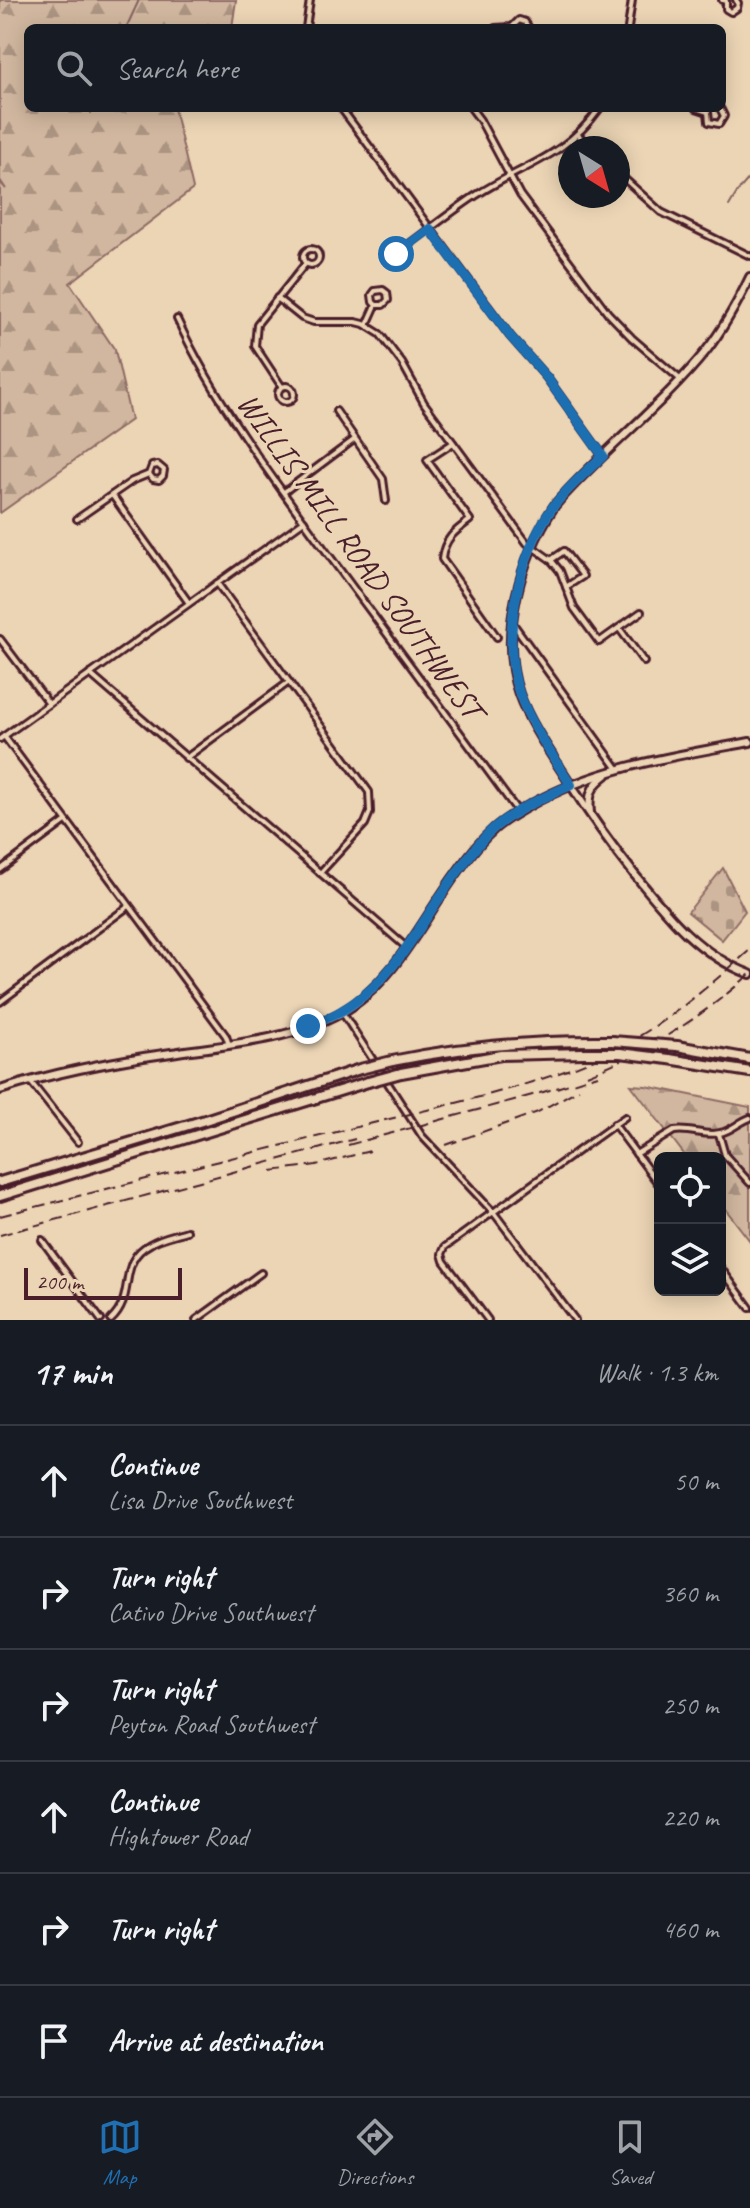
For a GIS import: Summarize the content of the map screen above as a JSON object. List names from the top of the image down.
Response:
{
  "streets": {
    "street": ["WILLIS MILL ROAD SOUTHWEST"]
  },
  "scale_bar": "200 m",
  "north": "bottom right",
  "page": {
    "search": "Search here",
    "scale": "200 m",
    "heading": ["17 min", "Walk · 1.3 km"],
    "list": [
      ["Continue", "Lisa Drive Southwest", "50 m"],
      ["Turn right", "Cativo Drive Southwest", "360 m"],
      ["Turn right", "Peyton Road Southwest", "250 m"],
      ["Continue", "Hightower Road", "220 m"],
      ["Turn right", "460 m"],
      "Arrive at destination"
    ],
    "nav": ["Map", "Directions", "Saved"]
  }
}
